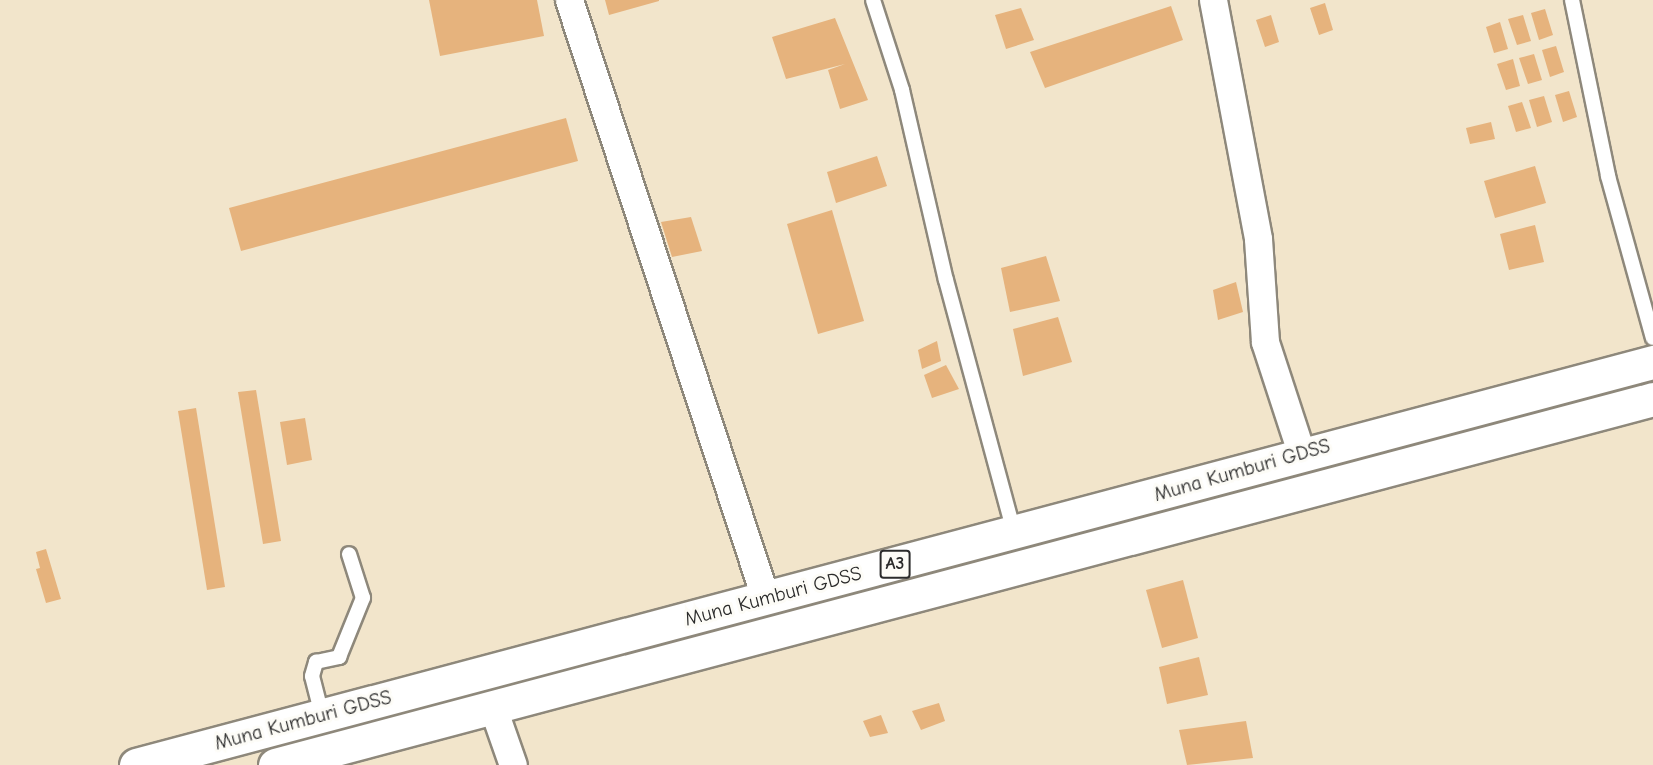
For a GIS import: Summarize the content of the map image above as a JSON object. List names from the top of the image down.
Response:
{
  "streets": {
    "highway": ["Muna Kumburi GDSS", "A3"]
  }
}
